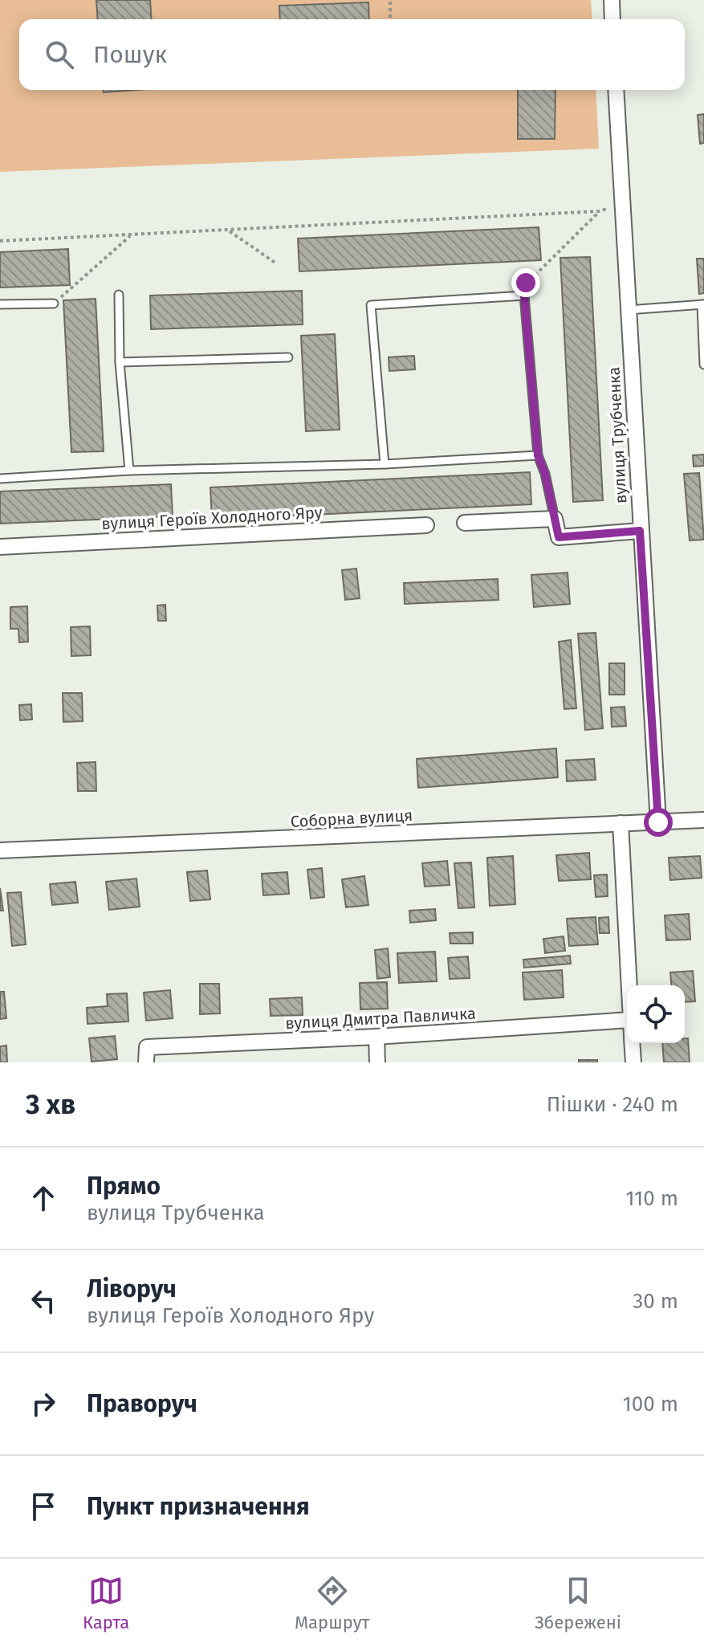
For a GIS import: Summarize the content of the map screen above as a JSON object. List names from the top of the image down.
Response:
{
  "streets": {
    "street": [
      "вулиця Трубченка",
      "вулиця Героїв Холодного Яру",
      "Соборна вулиця",
      "вулиця Дмитра Павличка"
    ]
  },
  "crossings": [
    ["вулиця Трубченка", "Соборна вулиця"]
  ],
  "page": {
    "search": "Пошук",
    "heading": ["3 хв", "Пішки · 240 m"],
    "list": [
      ["Прямо", "вулиця Трубченка", "110 m"],
      ["Ліворуч", "вулиця Героїв Холодного Яру", "30 m"],
      ["Праворуч", "100 m"],
      "Пункт призначення"
    ],
    "nav": ["Карта", "Маршрут", "Збережені"]
  }
}
